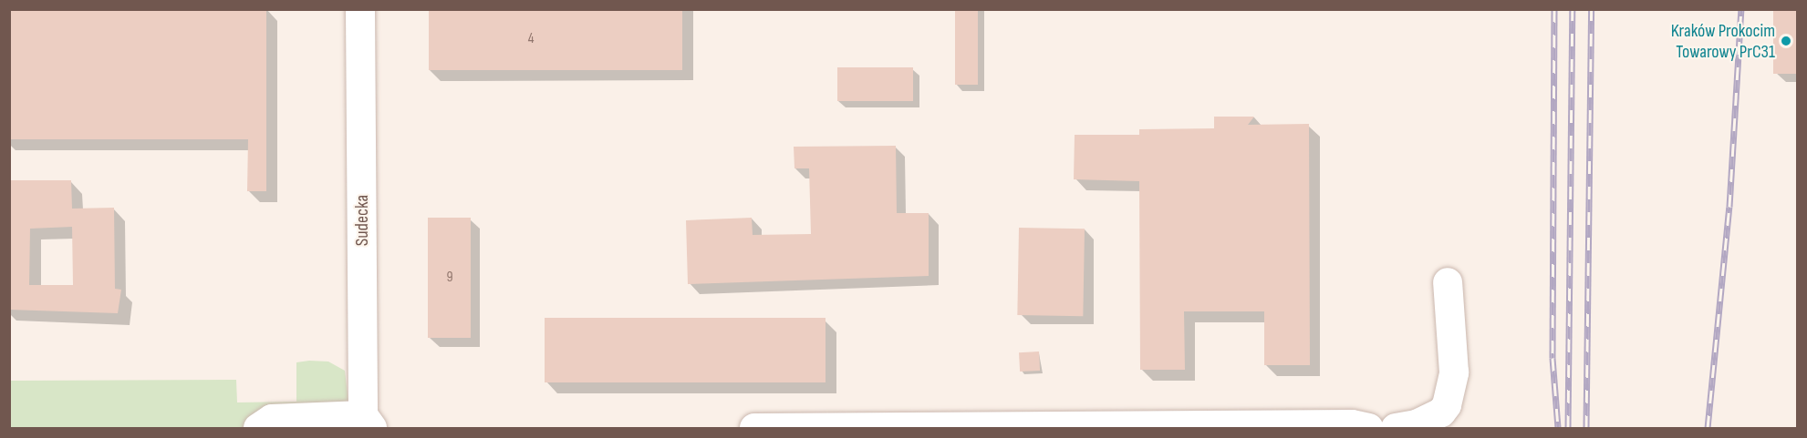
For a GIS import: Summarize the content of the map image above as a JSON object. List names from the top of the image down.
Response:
{
  "streets": {
    "street": ["Sudecka"]
  },
  "places": ["Kraków Prokocim Towarowy PrC31"],
  "house_numbers": ["4", "9"]
}
